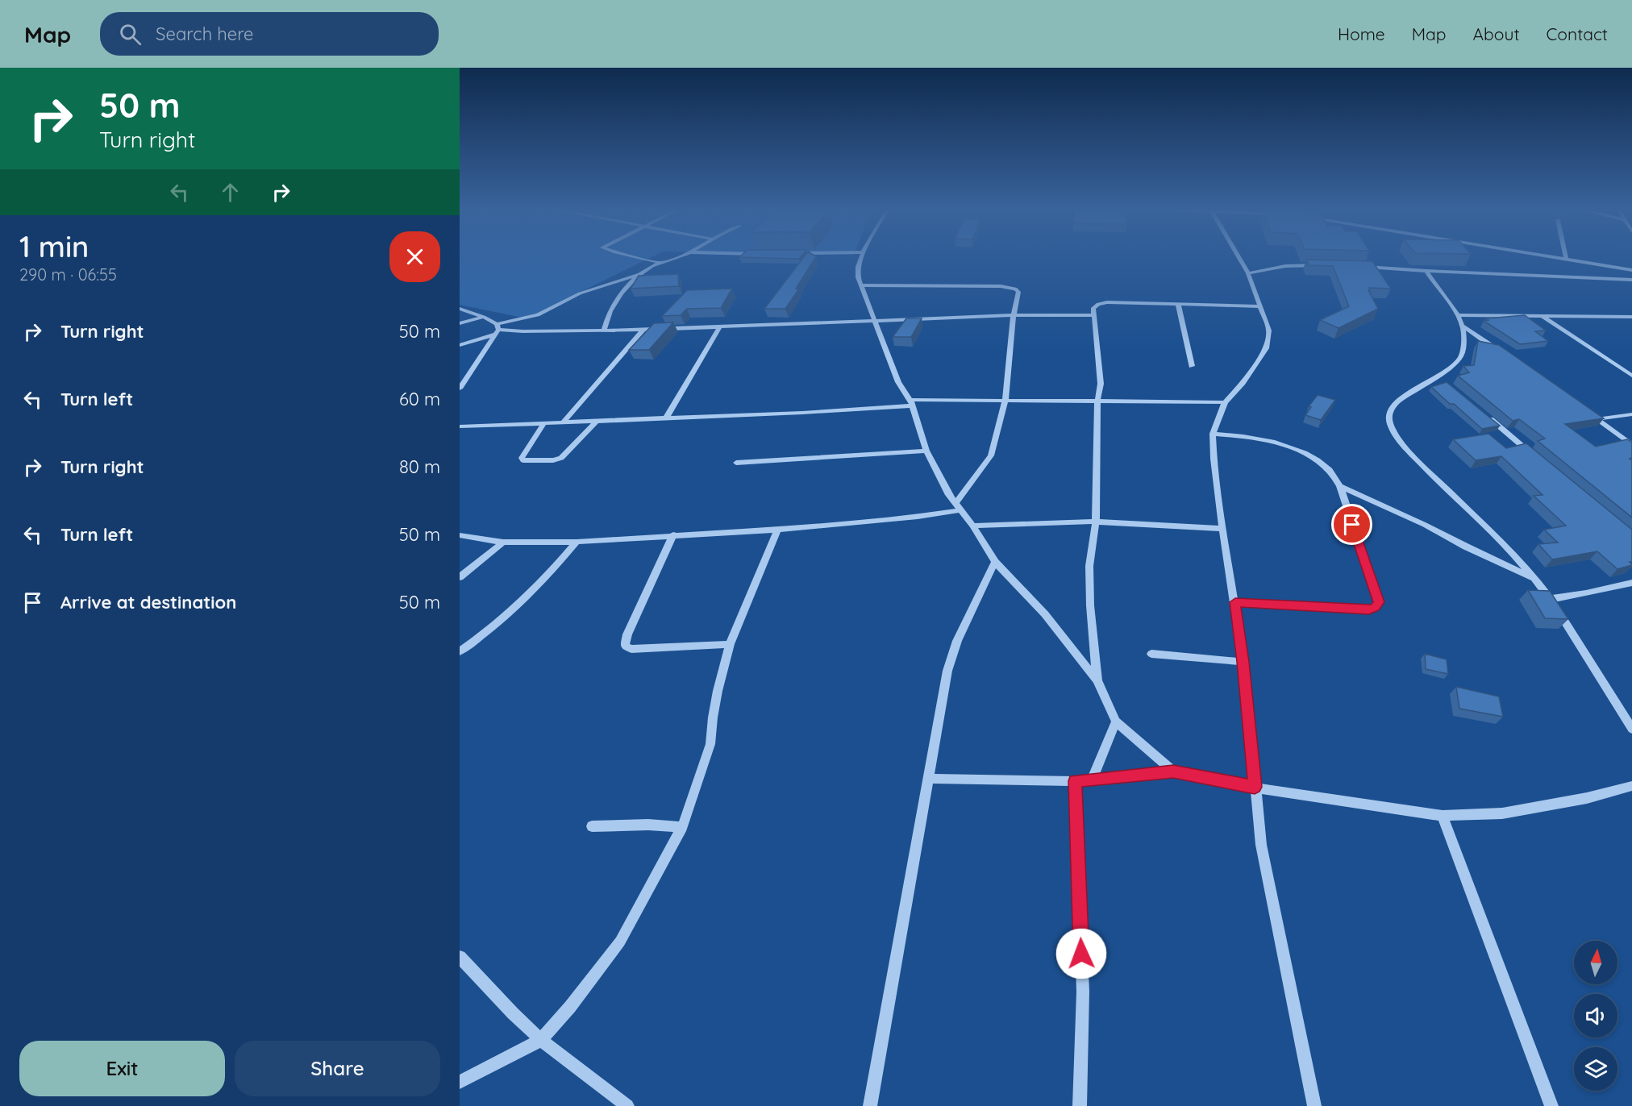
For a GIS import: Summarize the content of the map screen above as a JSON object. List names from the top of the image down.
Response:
{
  "north": "top",
  "page": {
    "header": "Map",
    "search": "Search here",
    "nav": [
      "Home",
      "Map",
      "About",
      "Contact"
    ],
    "turn": ["50 m", "Turn right"],
    "heading": ["1 min", "290 m · 06:55"],
    "list": [
      {
        "name": "Turn right",
        "value": "50 m"
      },
      {
        "name": "Turn left",
        "value": "60 m"
      },
      {
        "name": "Turn right",
        "value": "80 m"
      },
      {
        "name": "Turn left",
        "value": "50 m"
      },
      {
        "name": "Arrive at destination",
        "value": "50 m"
      }
    ],
    "buttons": ["Exit", "Share"]
  }
}
